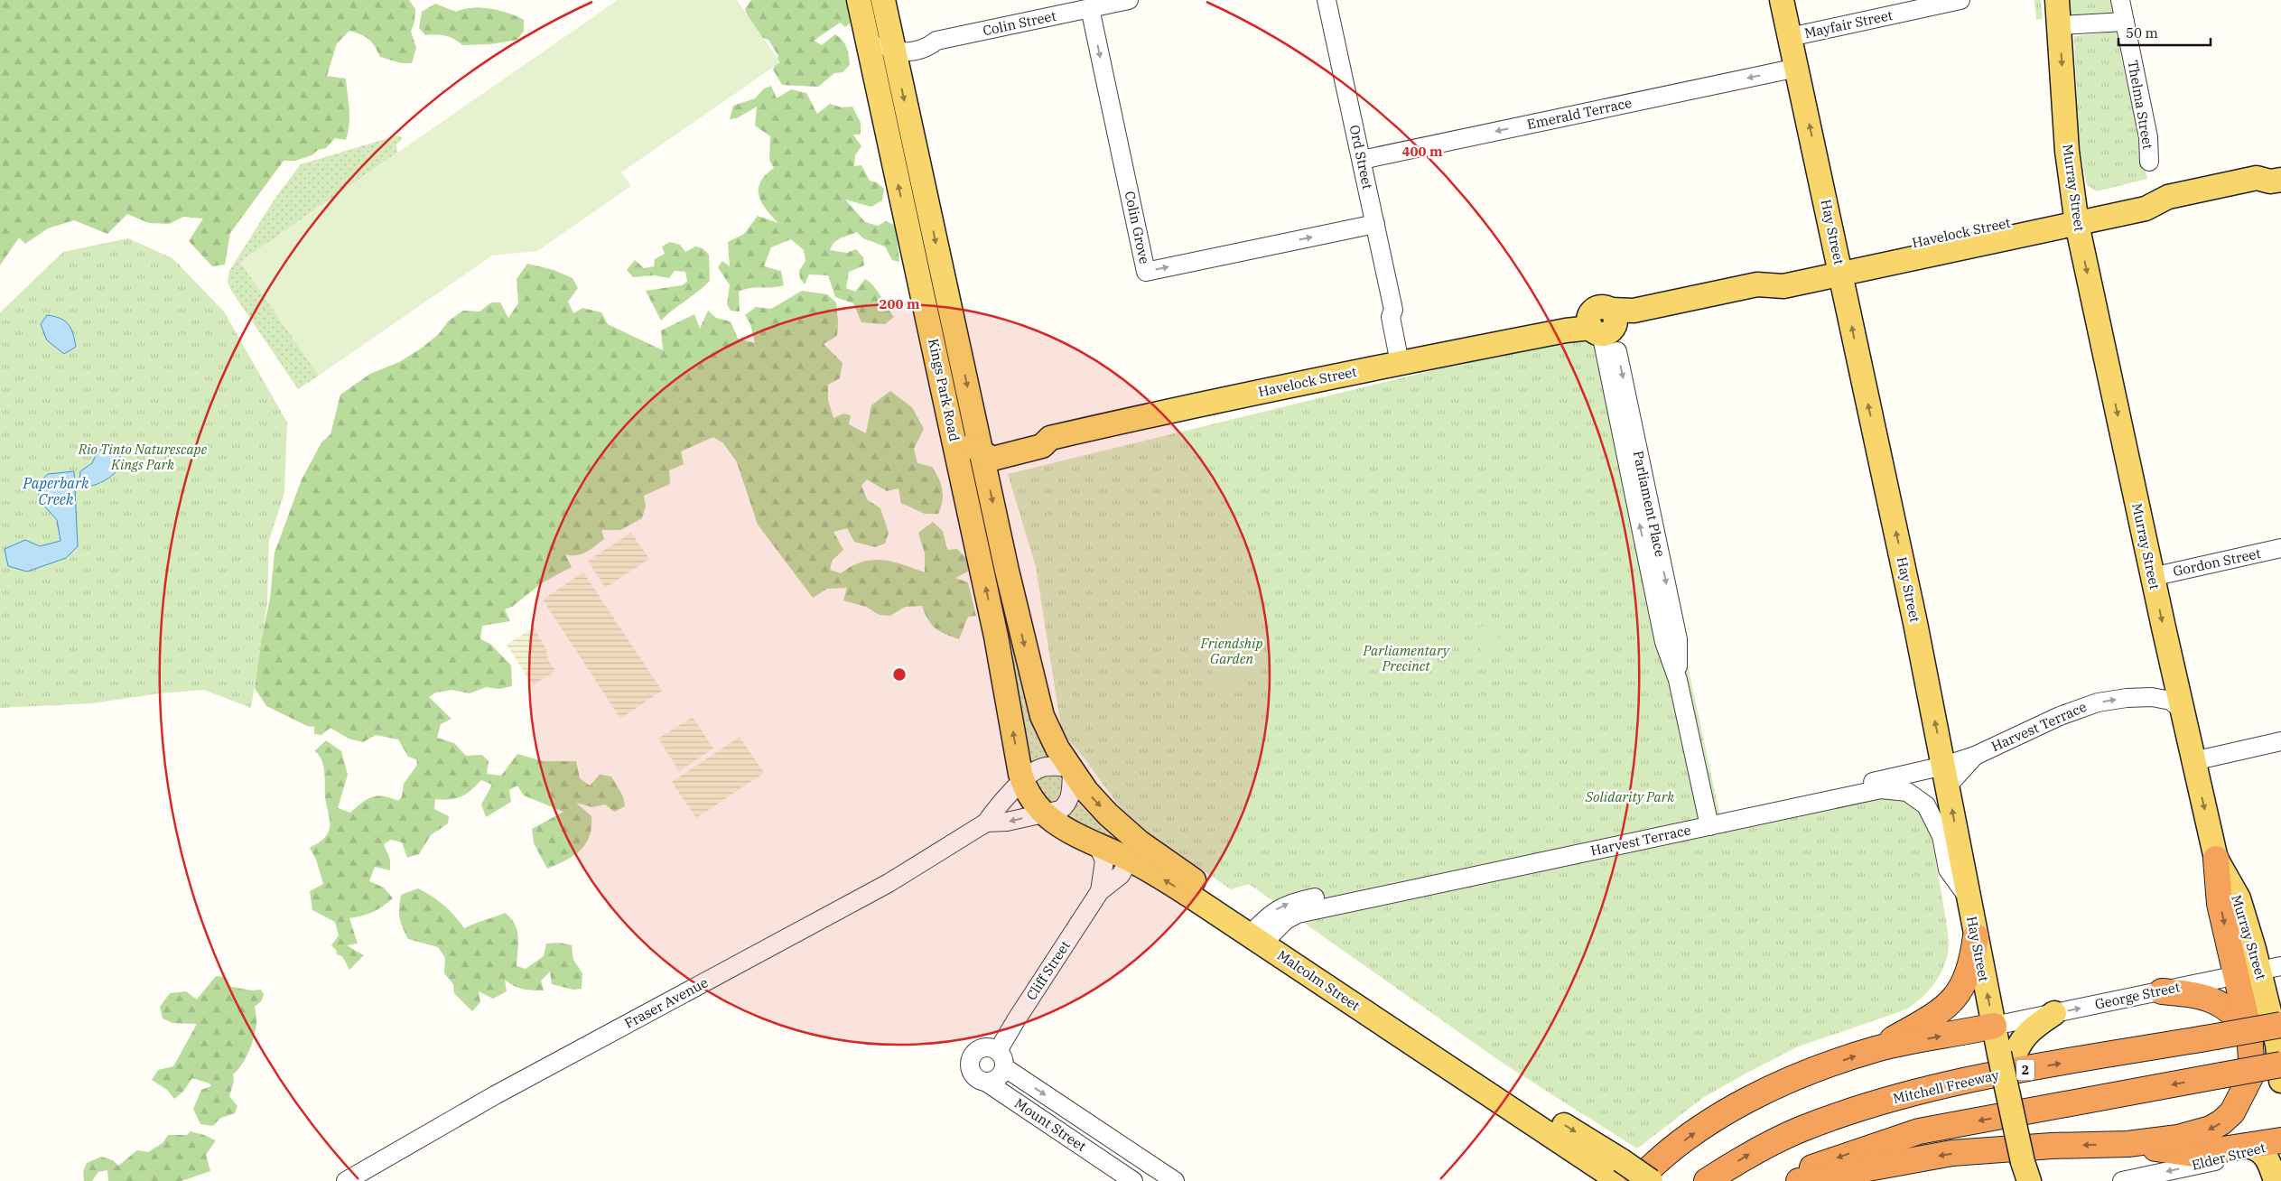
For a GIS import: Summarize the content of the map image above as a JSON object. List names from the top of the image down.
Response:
{
  "streets": {
    "highway": ["2", "Mitchell Freeway"],
    "main road": [
      "Murray Street",
      "Hay Street",
      "Havelock Street",
      "Kings Park Road",
      "Malcolm Street"
    ],
    "street": [
      "Colin Street",
      "Mayfair Street",
      "Thelma Street",
      "Emerald Terrace",
      "Ord Street",
      "Colin Grove",
      "Parliament Place",
      "Gordon Street",
      "Harvest Terrace",
      "Cliff Street",
      "George Street",
      "Fraser Avenue",
      "Mount Street",
      "Elder Street"
    ]
  },
  "crossings": [
    ["Colin Street", "Colin Grove"],
    ["Colin Street", "Kings Park Road"],
    ["Mayfair Street", "Hay Street"],
    ["Emerald Terrace", "Ord Street"],
    ["Emerald Terrace", "Hay Street"],
    ["Ord Street", "Colin Grove"],
    ["Ord Street", "Havelock Street"],
    ["Murray Street", "Havelock Street"],
    ["Murray Street", "Gordon Street"],
    ["Murray Street", "Harvest Terrace"],
    ["Murray Street", "George Street"],
    ["Hay Street", "Havelock Street"],
    ["Hay Street", "Harvest Terrace"],
    ["Hay Street", "George Street"],
    ["Havelock Street", "Kings Park Road"],
    ["Havelock Street", "Parliament Place"],
    ["Kings Park Road", "Malcolm Street"],
    ["Kings Park Road", "Fraser Avenue"],
    ["Parliament Place", "Harvest Terrace"],
    ["Harvest Terrace", "Malcolm Street"],
    ["Cliff Street", "Malcolm Street"],
    ["Cliff Street", "Mount Street"],
    ["Malcolm Street", "Fraser Avenue"]
  ],
  "one_way": [
    "Emerald Terrace",
    "Murray Street",
    "Hay Street",
    "George Street",
    "Elder Street"
  ],
  "water": ["Paperbark Creek"],
  "parks": [
    "Rio Tinto Naturescape Kings Park",
    "Friendship Garden",
    "Parliamentary Precinct",
    "Solidarity Park"
  ],
  "scale_bar": "50 m",
  "rings": ["400 m", "200 m"]
}
